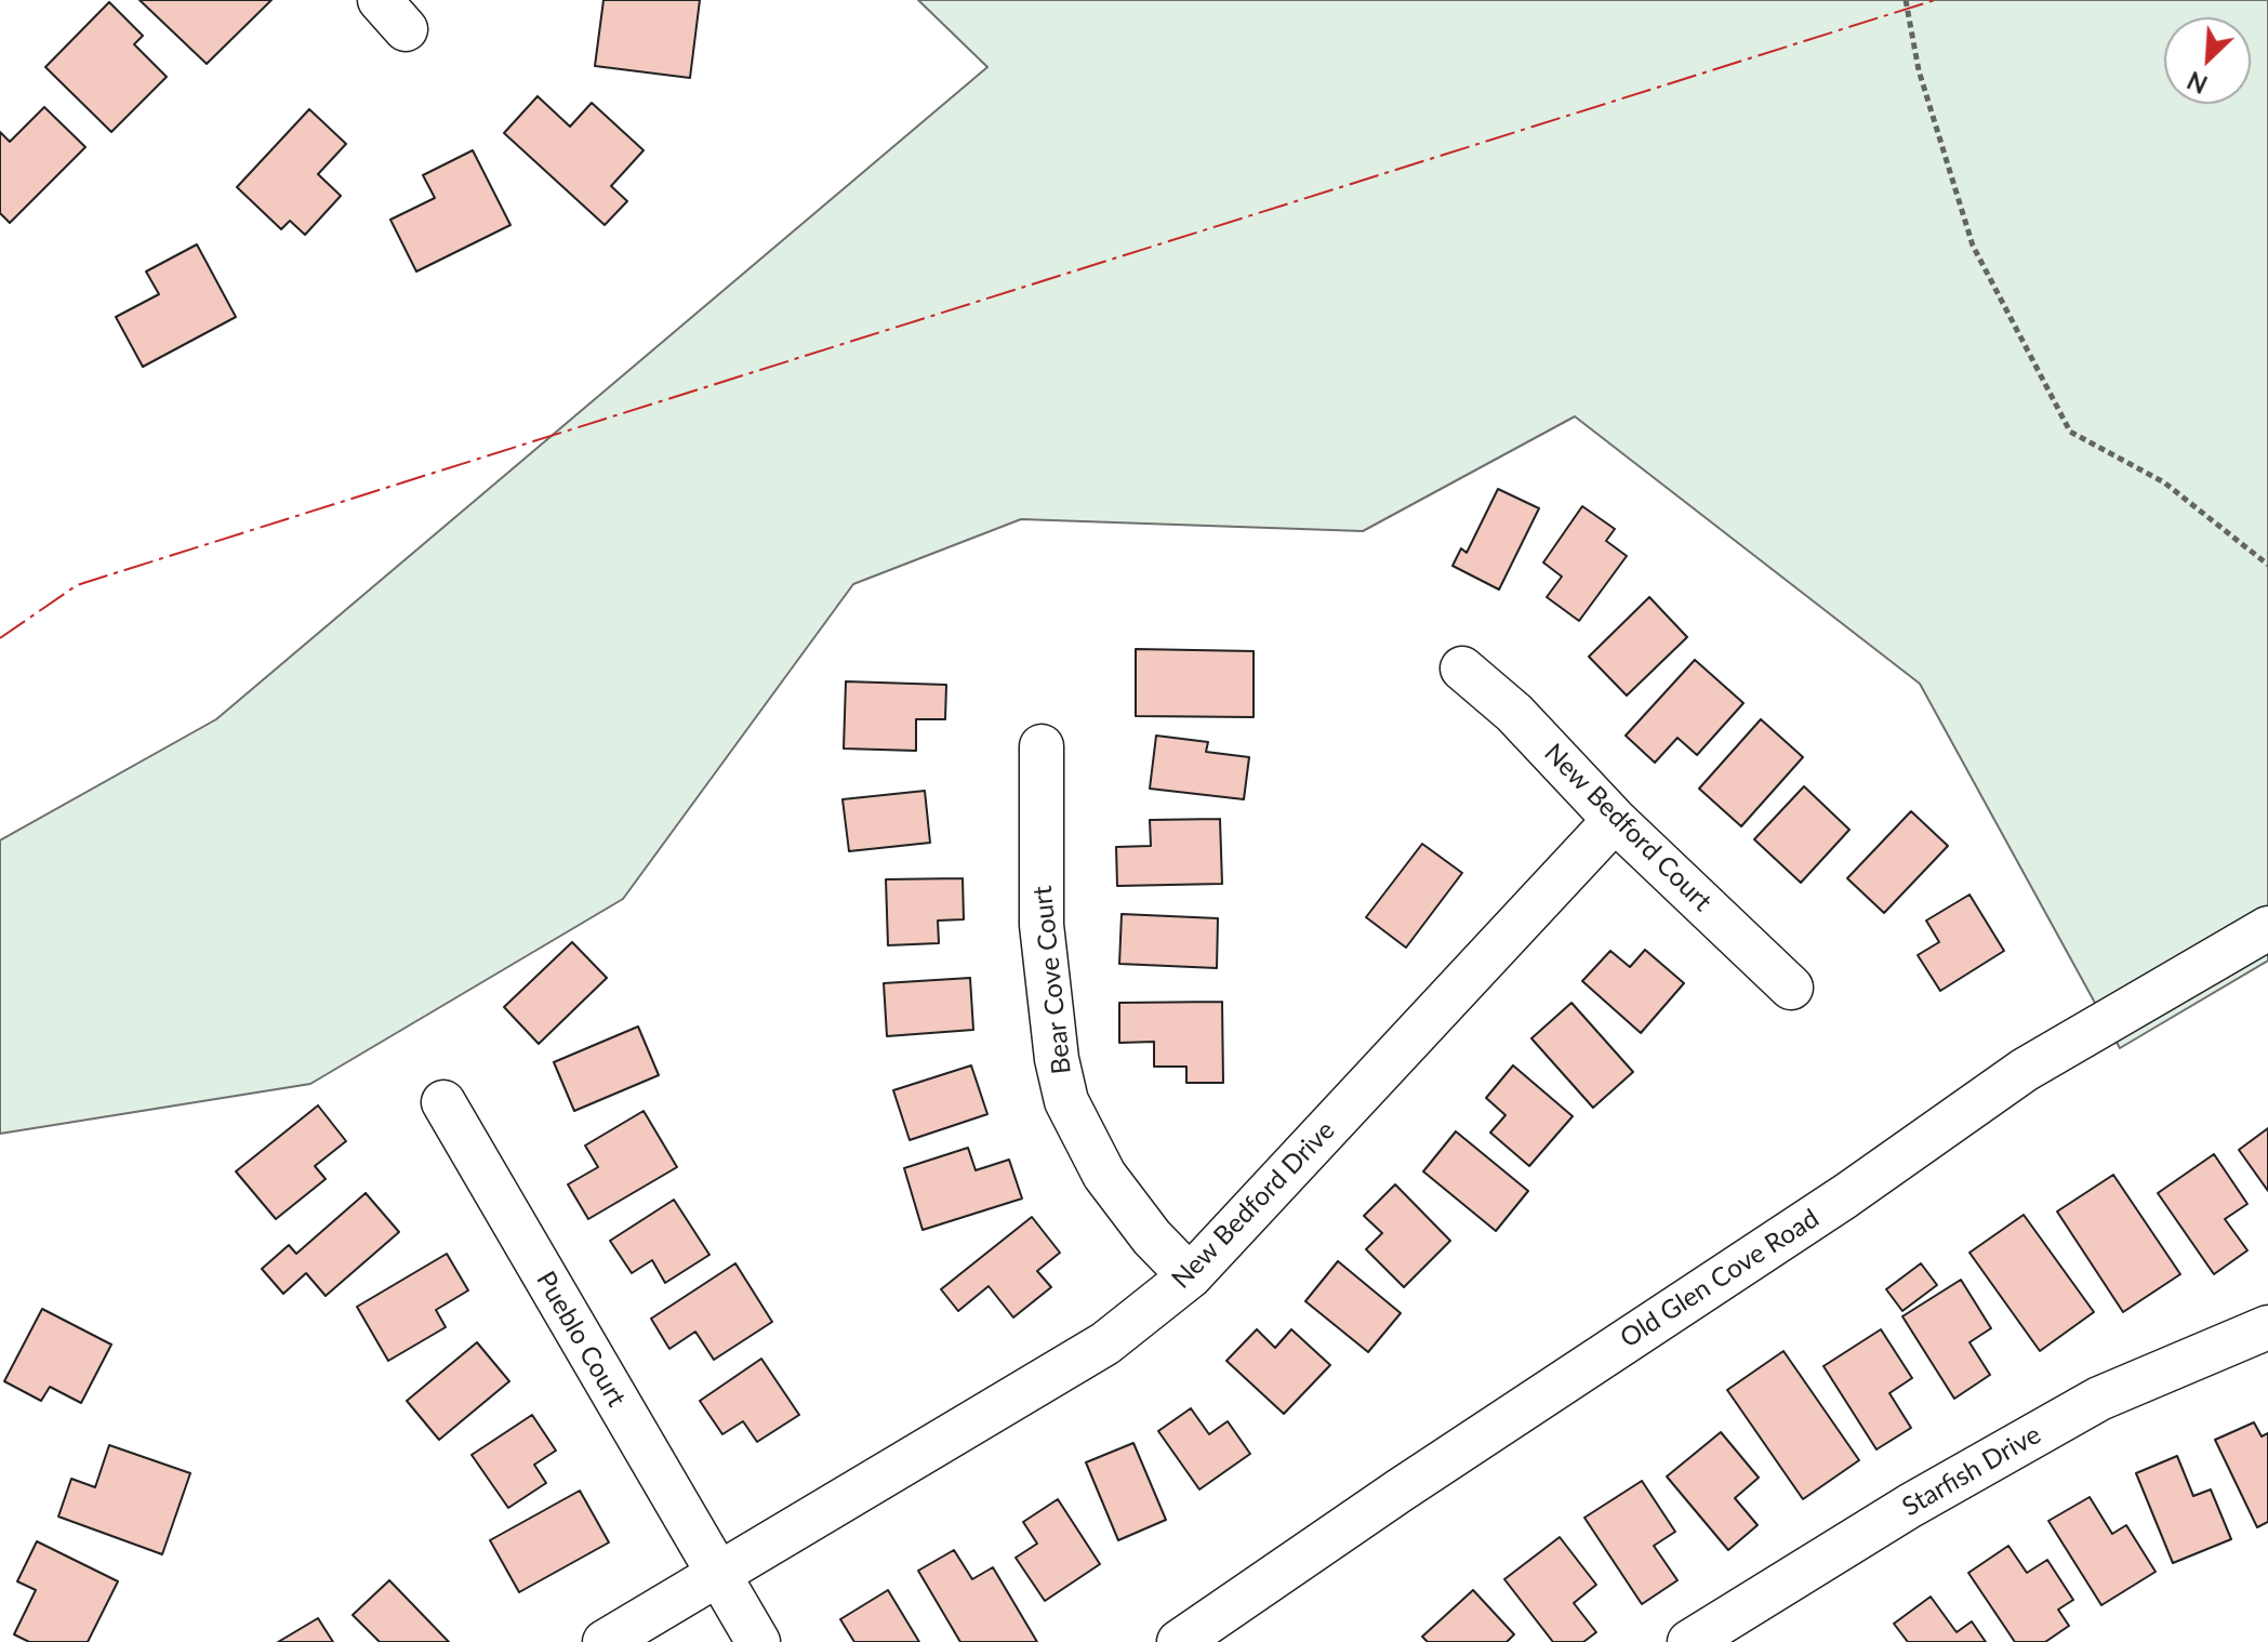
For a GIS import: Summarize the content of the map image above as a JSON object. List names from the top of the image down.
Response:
{
  "streets": {
    "street": [
      "New Bedford Court",
      "Bear Cove Court",
      "New Bedford Drive",
      "Old Glen Cove Road",
      "Pueblo Court",
      "Starfish Drive"
    ]
  },
  "crossings": [
    ["New Bedford Court", "New Bedford Drive"],
    ["Bear Cove Court", "New Bedford Drive"],
    ["New Bedford Drive", "Pueblo Court"]
  ],
  "north": "bottom left"
}
